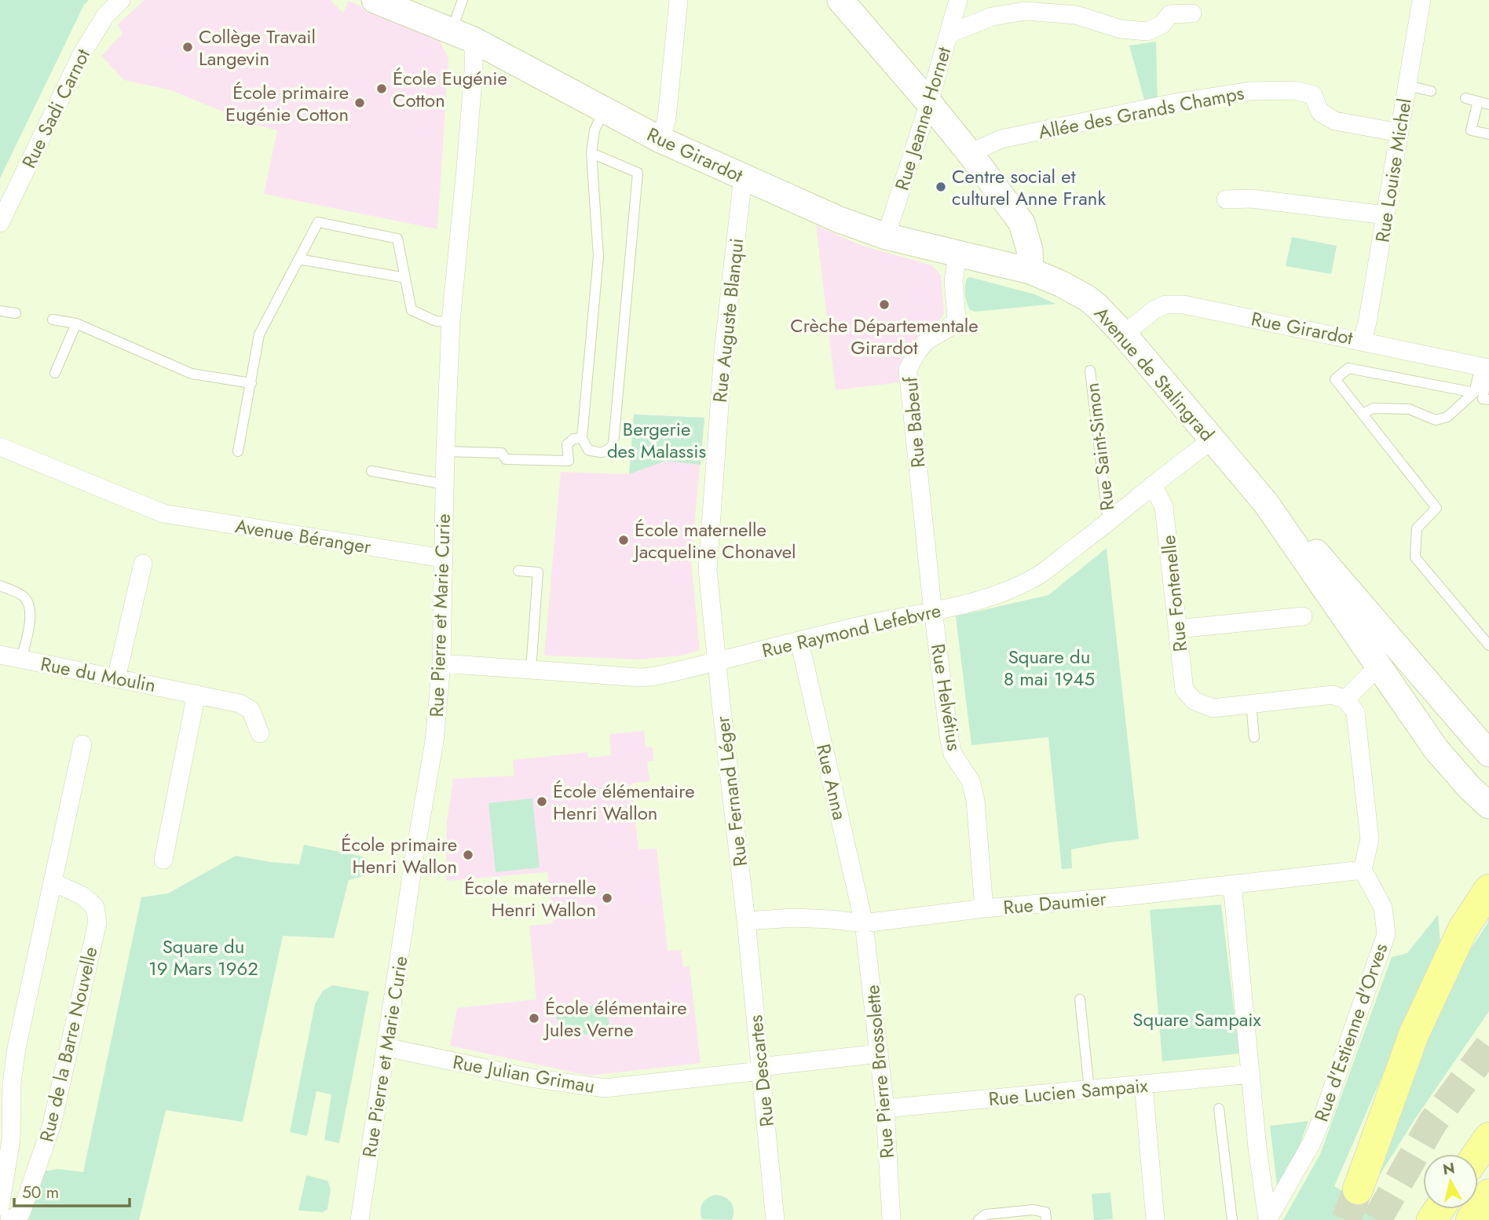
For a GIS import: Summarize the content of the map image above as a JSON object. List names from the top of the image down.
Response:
{
  "streets": {
    "main road": ["Rue Girardot", "Avenue de Stalingrad"],
    "street": [
      "Rue Sadi Carnot",
      "Allée des Grands Champs",
      "Rue Jeanne Hornet",
      "Rue Louise Michel",
      "Rue Auguste Blanqui",
      "Rue Babeuf",
      "Avenue Béranger",
      "Rue Fontenelle",
      "Rue Pierre et Marie Curie",
      "Rue Raymond Lefebvre",
      "Rue du Moulin",
      "Rue Helvétius",
      "Rue Anna",
      "Rue Fernand Léger",
      "Rue Daumier",
      "Rue d'Estienne d'Orves",
      "Rue de la Barre Nouvelle",
      "Rue Descartes",
      "Rue Pierre Brossolette",
      "Rue Julian Grimau",
      "Rue Lucien Sampaix"
    ],
    "lane": ["Rue Saint-Simon"]
  },
  "crossings": [
    ["Allée des Grands Champs", "Rue Louise Michel"],
    ["Rue Jeanne Hornet", "Rue Girardot"],
    ["Rue Girardot", "Rue Louise Michel"],
    ["Rue Girardot", "Rue Auguste Blanqui"],
    ["Rue Girardot", "Avenue de Stalingrad"],
    ["Rue Girardot", "Rue Babeuf"],
    ["Rue Girardot", "Rue Pierre et Marie Curie"],
    ["Rue Auguste Blanqui", "Rue Raymond Lefebvre"],
    ["Rue Auguste Blanqui", "Rue Fernand Léger"],
    ["Avenue de Stalingrad", "Rue Raymond Lefebvre"],
    ["Rue Babeuf", "Rue Raymond Lefebvre"],
    ["Rue Babeuf", "Rue Helvétius"],
    ["Rue Saint-Simon", "Rue Raymond Lefebvre"],
    ["Avenue Béranger", "Rue Pierre et Marie Curie"],
    ["Rue Fontenelle", "Rue Raymond Lefebvre"],
    ["Rue Pierre et Marie Curie", "Rue Raymond Lefebvre"],
    ["Rue Pierre et Marie Curie", "Rue Julian Grimau"],
    ["Rue Raymond Lefebvre", "Rue Helvétius"],
    ["Rue Raymond Lefebvre", "Rue Anna"],
    ["Rue Raymond Lefebvre", "Rue Fernand Léger"],
    ["Rue Helvétius", "Rue Daumier"],
    ["Rue Anna", "Rue Daumier"],
    ["Rue Anna", "Rue Pierre Brossolette"],
    ["Rue Fernand Léger", "Rue Daumier"],
    ["Rue Fernand Léger", "Rue Descartes"],
    ["Rue Daumier", "Rue d'Estienne d'Orves"],
    ["Rue Daumier", "Rue Descartes"],
    ["Rue Daumier", "Rue Pierre Brossolette"],
    ["Rue d'Estienne d'Orves", "Rue Lucien Sampaix"],
    ["Rue Descartes", "Rue Julian Grimau"],
    ["Rue Pierre Brossolette", "Rue Julian Grimau"],
    ["Rue Pierre Brossolette", "Rue Lucien Sampaix"]
  ],
  "parks": [
    "Bergerie des Malassis",
    "Square du 8 mai 1945",
    "Square du 19 Mars 1962",
    "Square Sampaix"
  ],
  "places": [
    "Collège Travail Langevin",
    "École Eugénie Cotton",
    "École primaire Eugénie Cotton",
    "Centre social et culturel Anne Frank",
    "Crèche Départementale Girardot",
    "École maternelle Jacqueline Chonavel",
    "École élémentaire Henri Wallon",
    "École primaire Henri Wallon",
    "École maternelle Henri Wallon",
    "École élémentaire Jules Verne"
  ],
  "scale_bar": "50 m",
  "north": "top"
}
